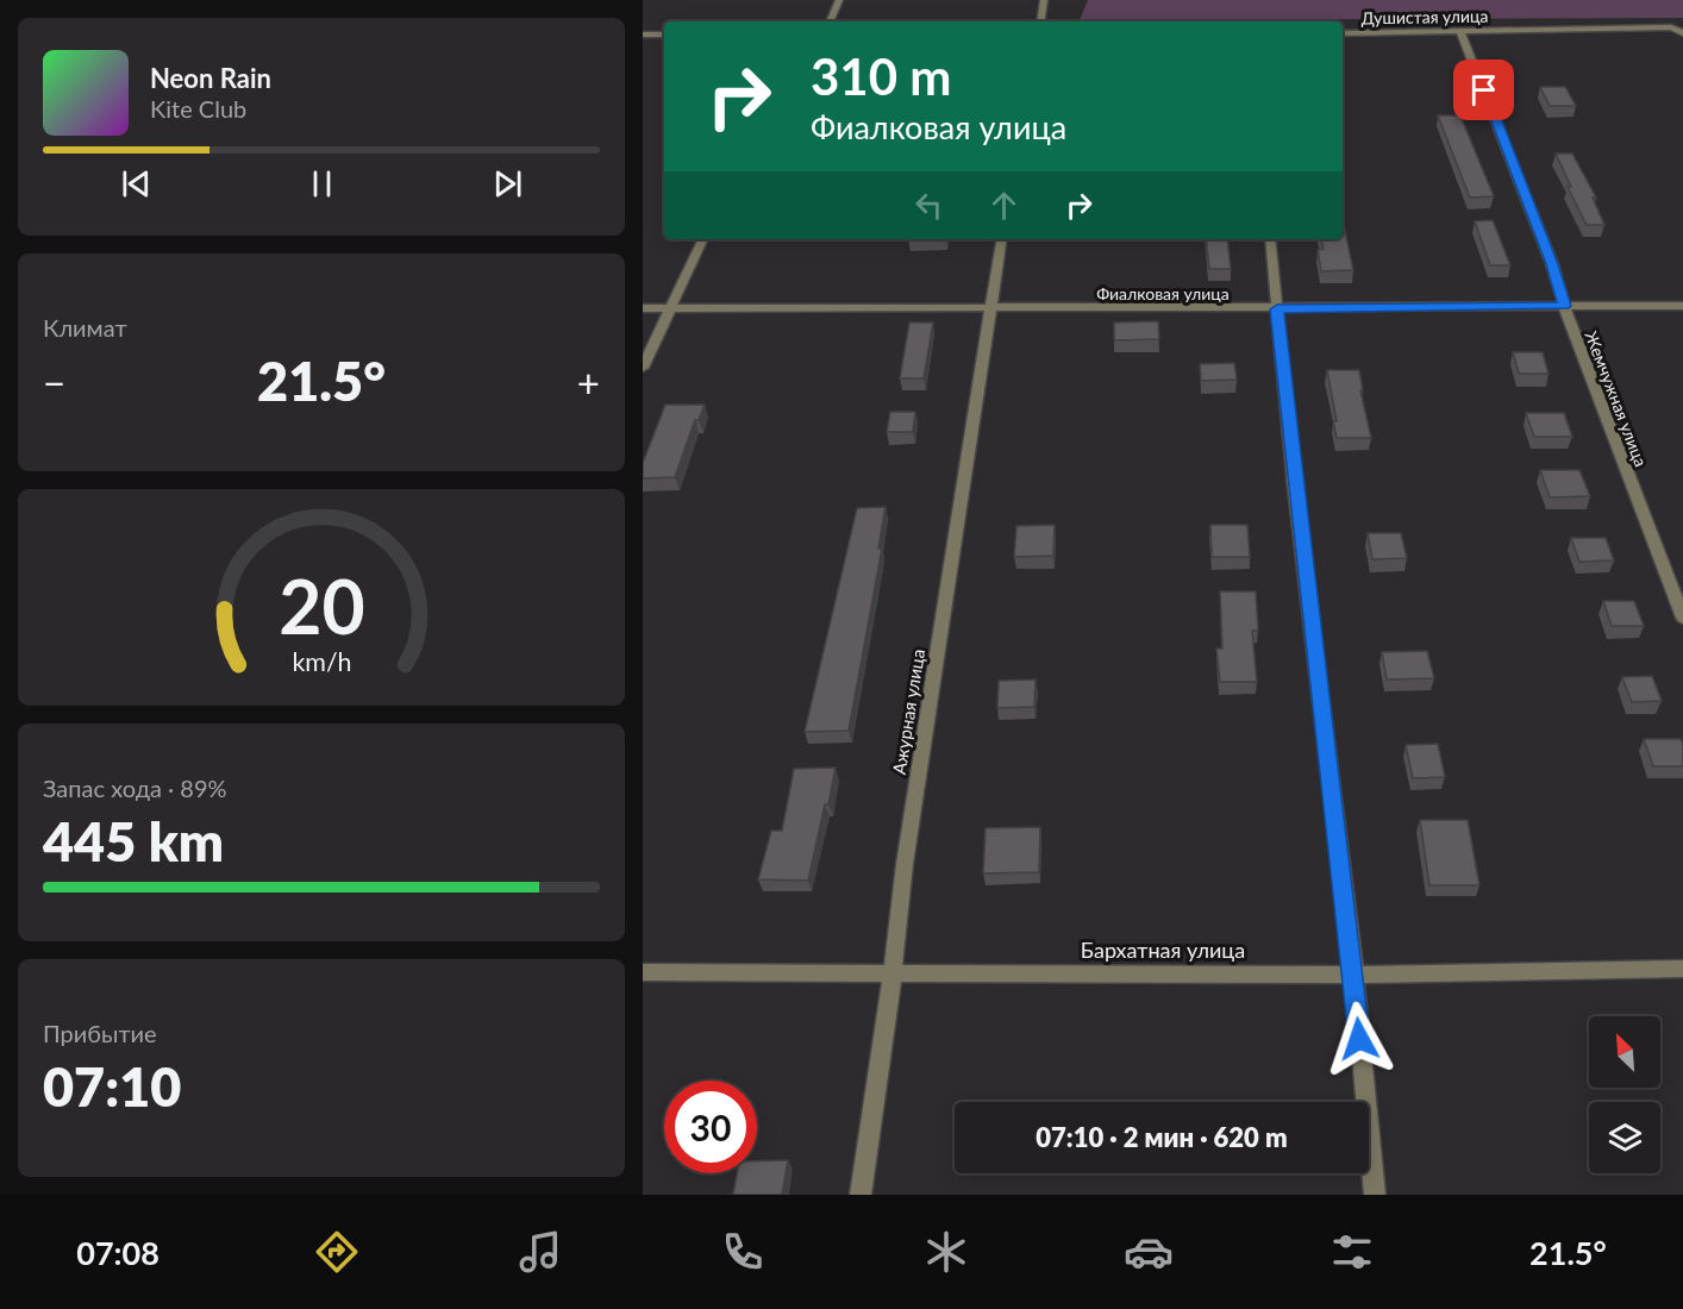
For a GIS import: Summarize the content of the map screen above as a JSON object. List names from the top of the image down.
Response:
{
  "streets": {
    "street": [
      "Душистая улица",
      "Фиалковая улица",
      "Жемчужная улица",
      "Ажурная улица",
      "Бархатная улица"
    ]
  },
  "crossings": [
    ["Душистая улица", "Жемчужная улица"],
    ["Фиалковая улица", "Жемчужная улица"],
    ["Фиалковая улица", "Ажурная улица"],
    ["Ажурная улица", "Бархатная улица"]
  ],
  "north": "top left",
  "page": {
    "turn": ["310 m", "Фиалковая улица"],
    "song": ["Neon Rain", "Kite Club"],
    "tile": [
      "Климат",
      ["Запас хода · 89%", "445 km"],
      ["Прибытие", "07:10"]
    ],
    "heat": ["−", "21.5°", "+"],
    "limit": "30",
    "trip": "07:10 · 2 мин · 620 m",
    "tabs": ["07:08", "21.5°"],
    "gauge": ["20", "km/h"]
  }
}
